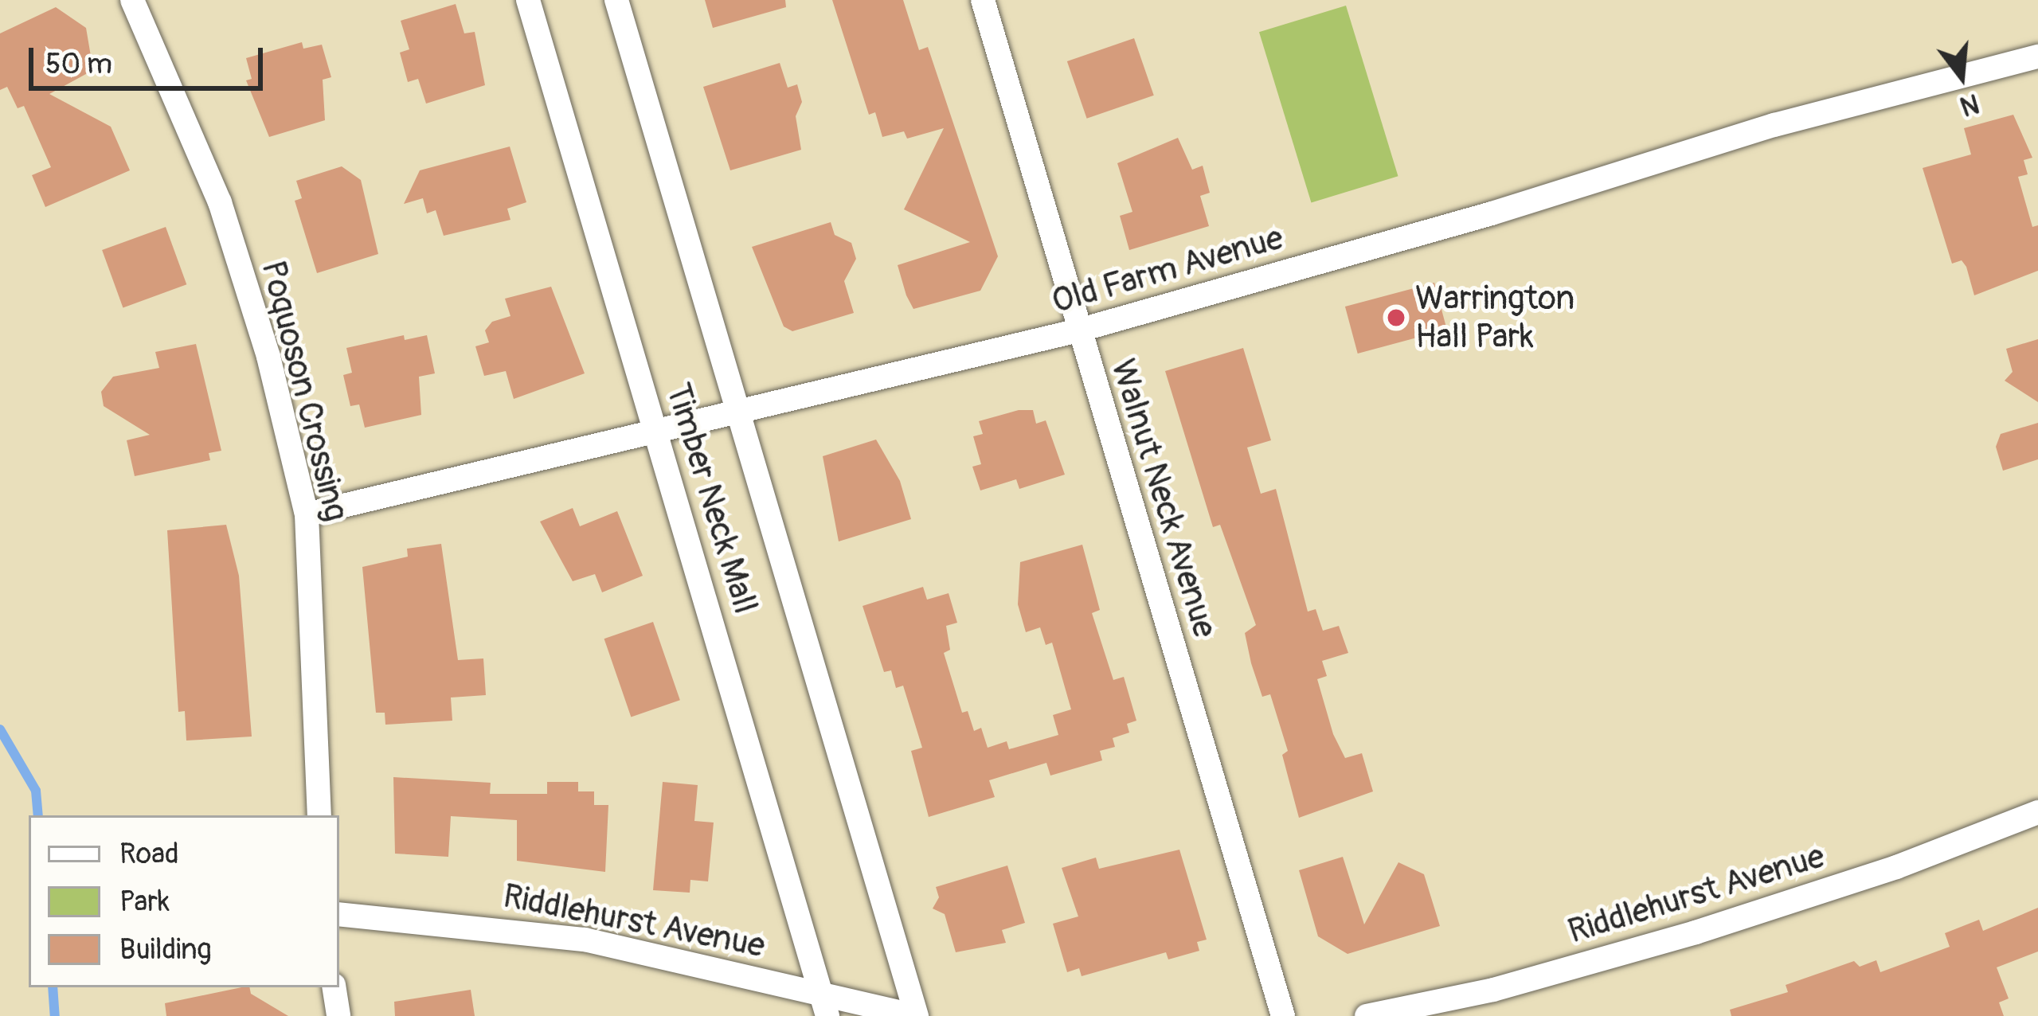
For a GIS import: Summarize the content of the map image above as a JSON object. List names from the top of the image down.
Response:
{
  "streets": {
    "street": [
      "Old Farm Avenue",
      "Poquoson Crossing",
      "Timber Neck Mall",
      "Walnut Neck Avenue",
      "Riddlehurst Avenue"
    ]
  },
  "crossings": [
    ["Old Farm Avenue", "Poquoson Crossing"],
    ["Old Farm Avenue", "Timber Neck Mall"],
    ["Old Farm Avenue", "Walnut Neck Avenue"],
    ["Timber Neck Mall", "Riddlehurst Avenue"]
  ],
  "places": ["Warrington Hall Park"],
  "legend": ["Road", "Park", "Building"],
  "scale_bar": "50 m",
  "north": "bottom"
}
